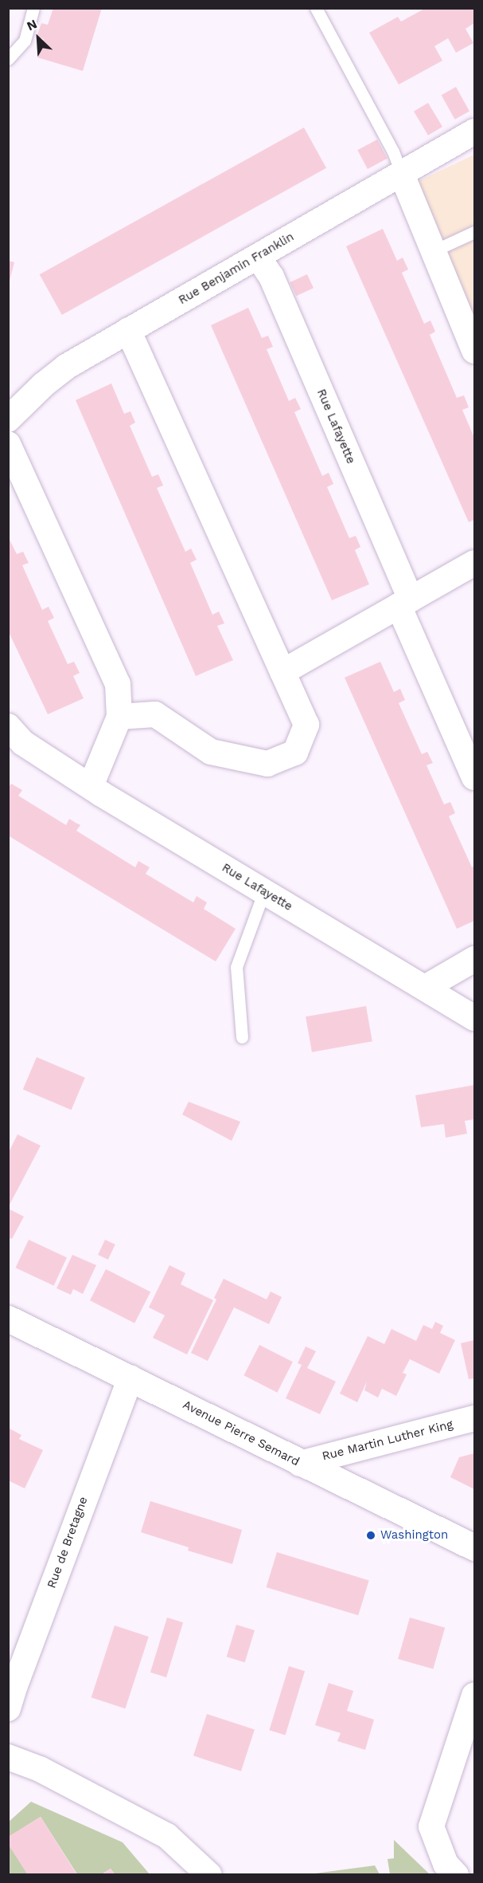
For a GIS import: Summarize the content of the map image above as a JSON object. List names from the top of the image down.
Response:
{
  "streets": {
    "main road": ["Avenue Pierre Semard"],
    "street": [
      "Rue Benjamin Franklin",
      "Rue Lafayette",
      "Rue Martin Luther King",
      "Rue de Bretagne"
    ]
  },
  "crossings": [
    ["Rue Benjamin Franklin", "Rue Lafayette"],
    ["Avenue Pierre Semard", "Rue Martin Luther King"],
    ["Avenue Pierre Semard", "Rue de Bretagne"]
  ],
  "places": ["Washington"],
  "north": "top left"
}
